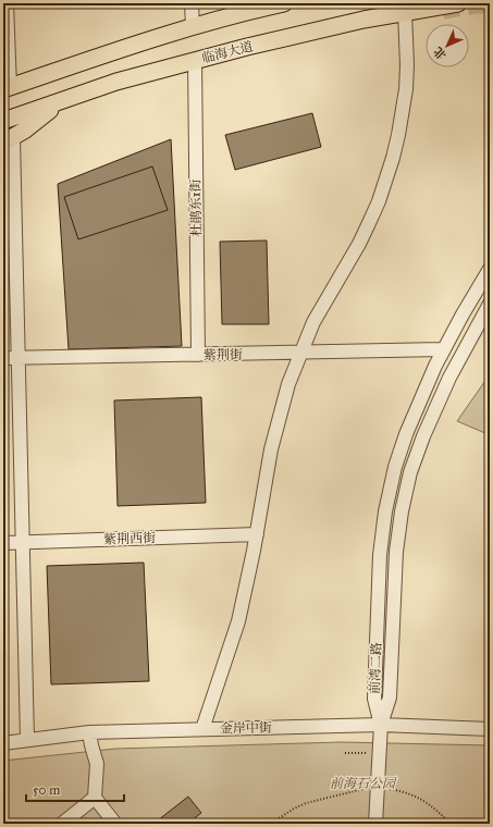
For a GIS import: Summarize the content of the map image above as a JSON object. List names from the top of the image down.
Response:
{
  "streets": {
    "main road": ["临海大道"],
    "street": [
      "杜鹃东1街",
      "紫荆街",
      "紫荆西街",
      "前湾二路",
      "金岸中街"
    ]
  },
  "crossings": [
    ["临海大道", "杜鹃东1街"],
    ["杜鹃东1街", "紫荆街"],
    ["紫荆街", "前湾二路"],
    ["前湾二路", "金岸中街"]
  ],
  "parks": ["前海石公园"],
  "scale_bar": "50 m",
  "north": "bottom left"
}
